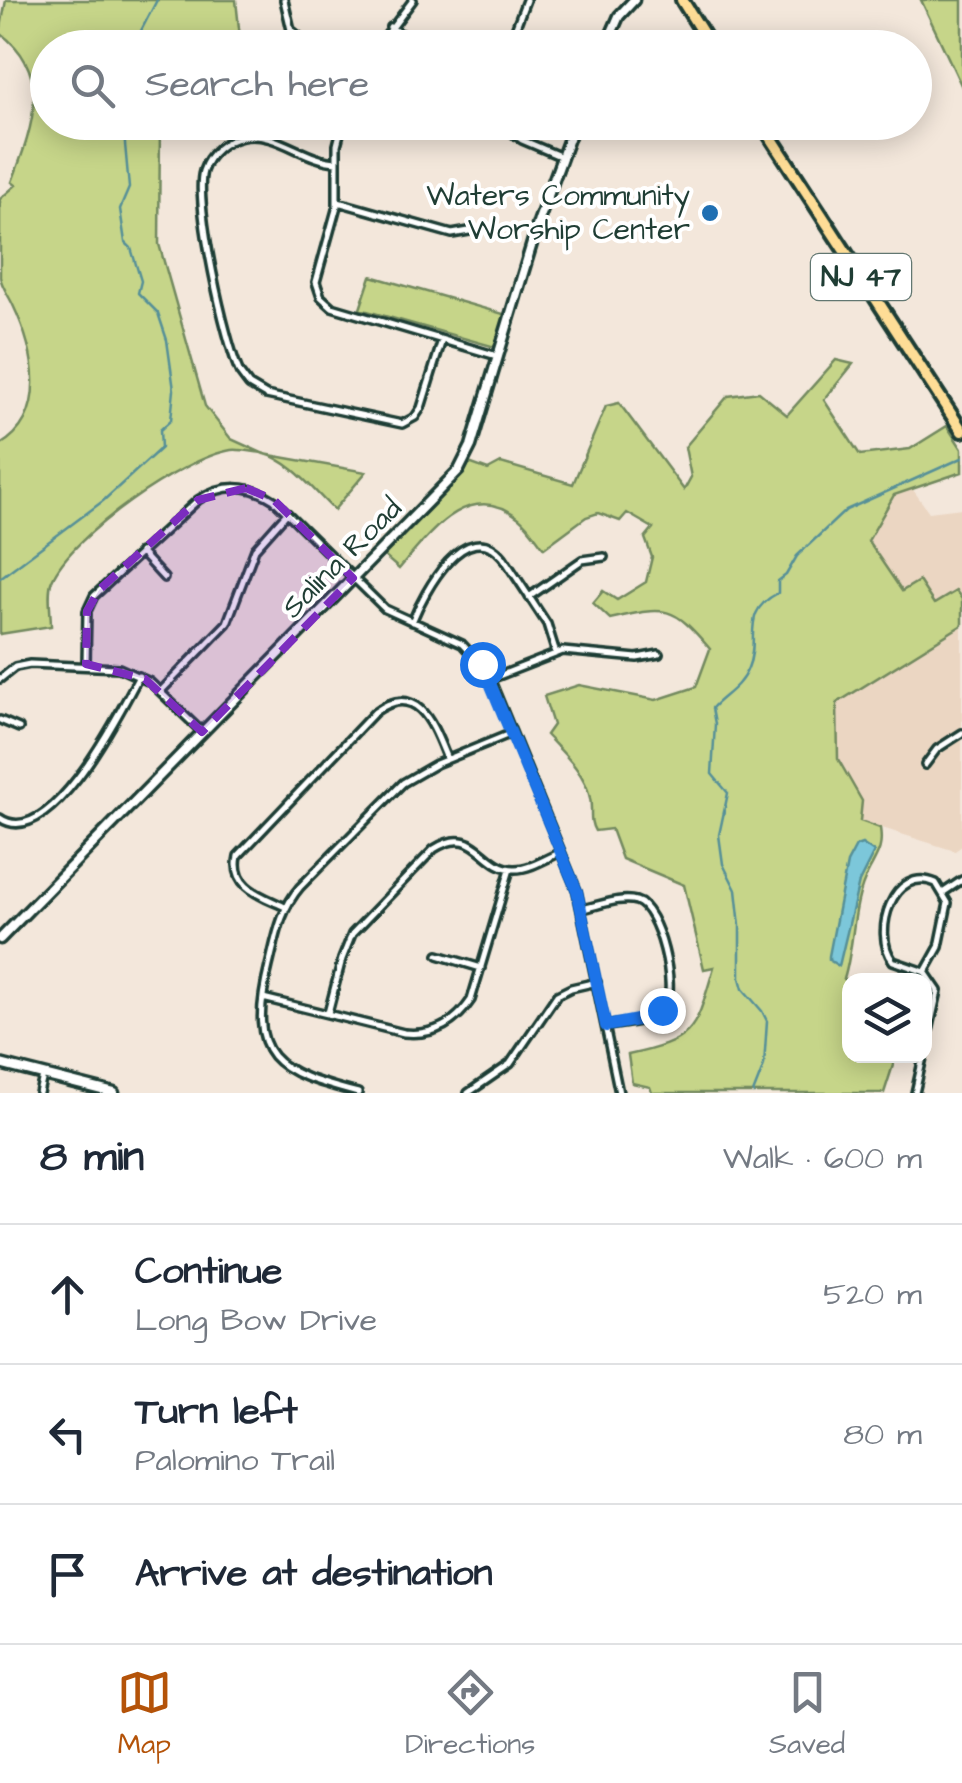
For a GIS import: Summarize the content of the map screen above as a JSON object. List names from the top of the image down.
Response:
{
  "streets": {
    "main road": ["NJ 47"],
    "street": ["Salina Road"]
  },
  "places": ["Waters Community Worship Center"],
  "page": {
    "search": "Search here",
    "heading": ["8 min", "Walk · 600 m"],
    "list": [
      ["Continue", "Long Bow Drive", "520 m"],
      ["Turn left", "Palomino Trail", "80 m"],
      "Arrive at destination"
    ],
    "nav": ["Map", "Directions", "Saved"]
  }
}
